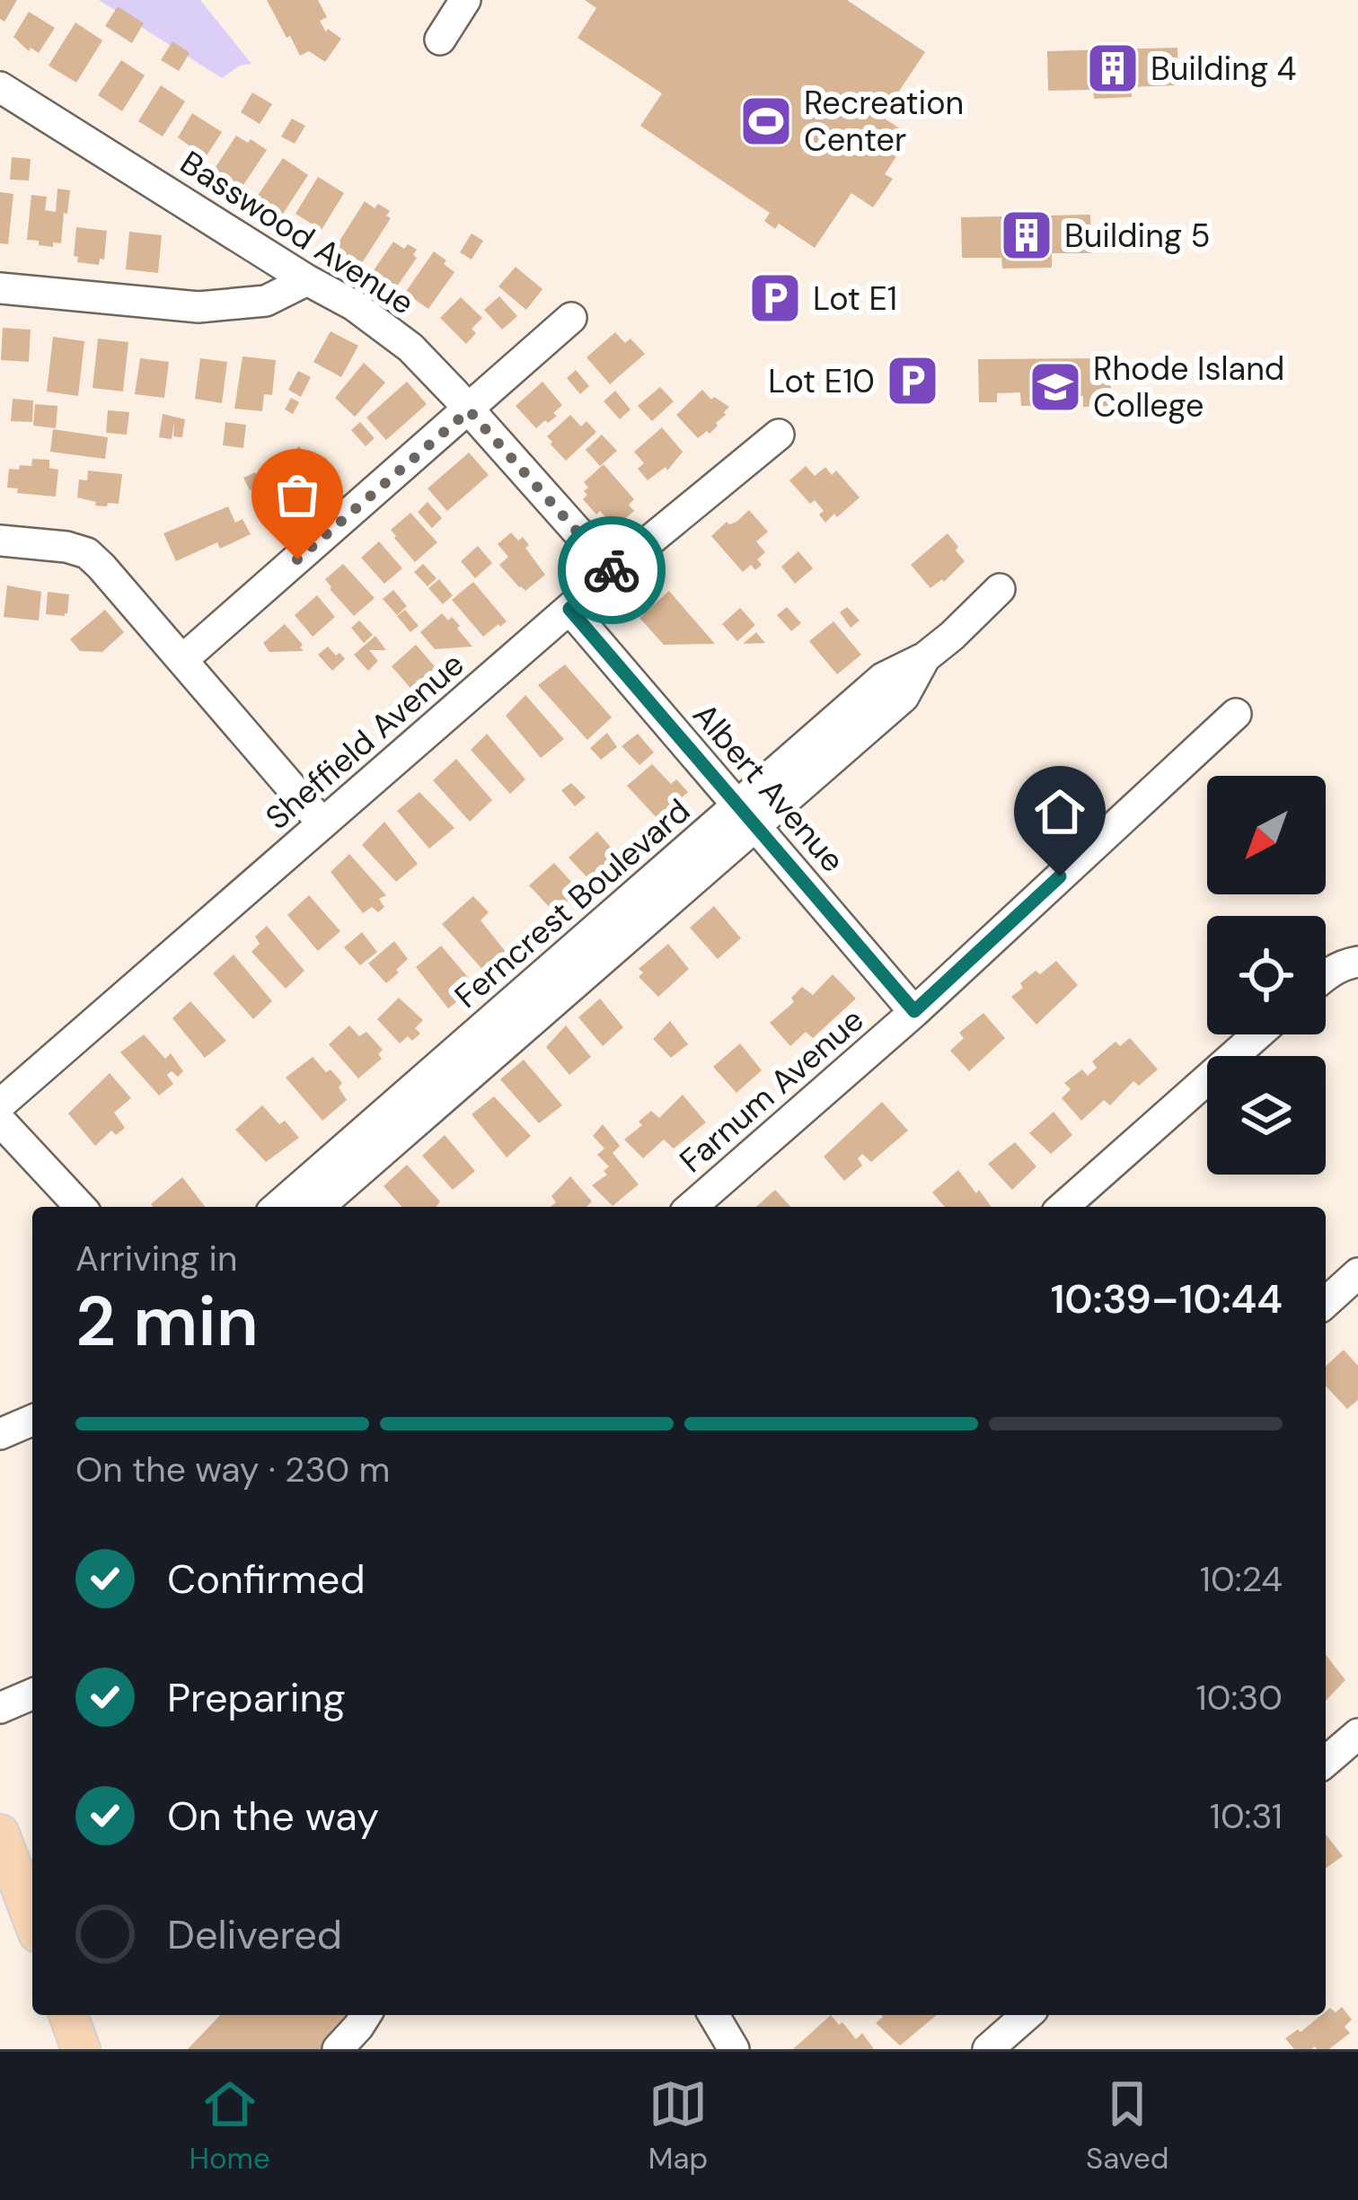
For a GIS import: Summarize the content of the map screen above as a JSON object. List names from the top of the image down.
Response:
{
  "streets": {
    "street": [
      "Basswood Avenue",
      "Sheffield Avenue",
      "Albert Avenue",
      "Ferncrest Boulevard",
      "Farnum Avenue"
    ]
  },
  "crossings": [
    ["Basswood Avenue", "Sheffield Avenue"],
    ["Sheffield Avenue", "Albert Avenue"],
    ["Albert Avenue", "Ferncrest Boulevard"],
    ["Albert Avenue", "Farnum Avenue"]
  ],
  "places": {
    "building": ["Building 4", "Building 5"],
    "sports": ["Recreation Center"],
    "parking": ["Lot E1", "Lot E10"],
    "school or university": ["Rhode Island College"]
  },
  "north": "bottom left",
  "page": {
    "heading": ["2 min", "Arriving in", "10:39–10:44"],
    "bar": "On the way · 230 m",
    "list": [
      ["Confirmed", "10:24"],
      ["Preparing", "10:30"],
      ["On the way", "10:31"],
      "Delivered"
    ],
    "tabs": ["Home", "Map", "Saved"]
  }
}
